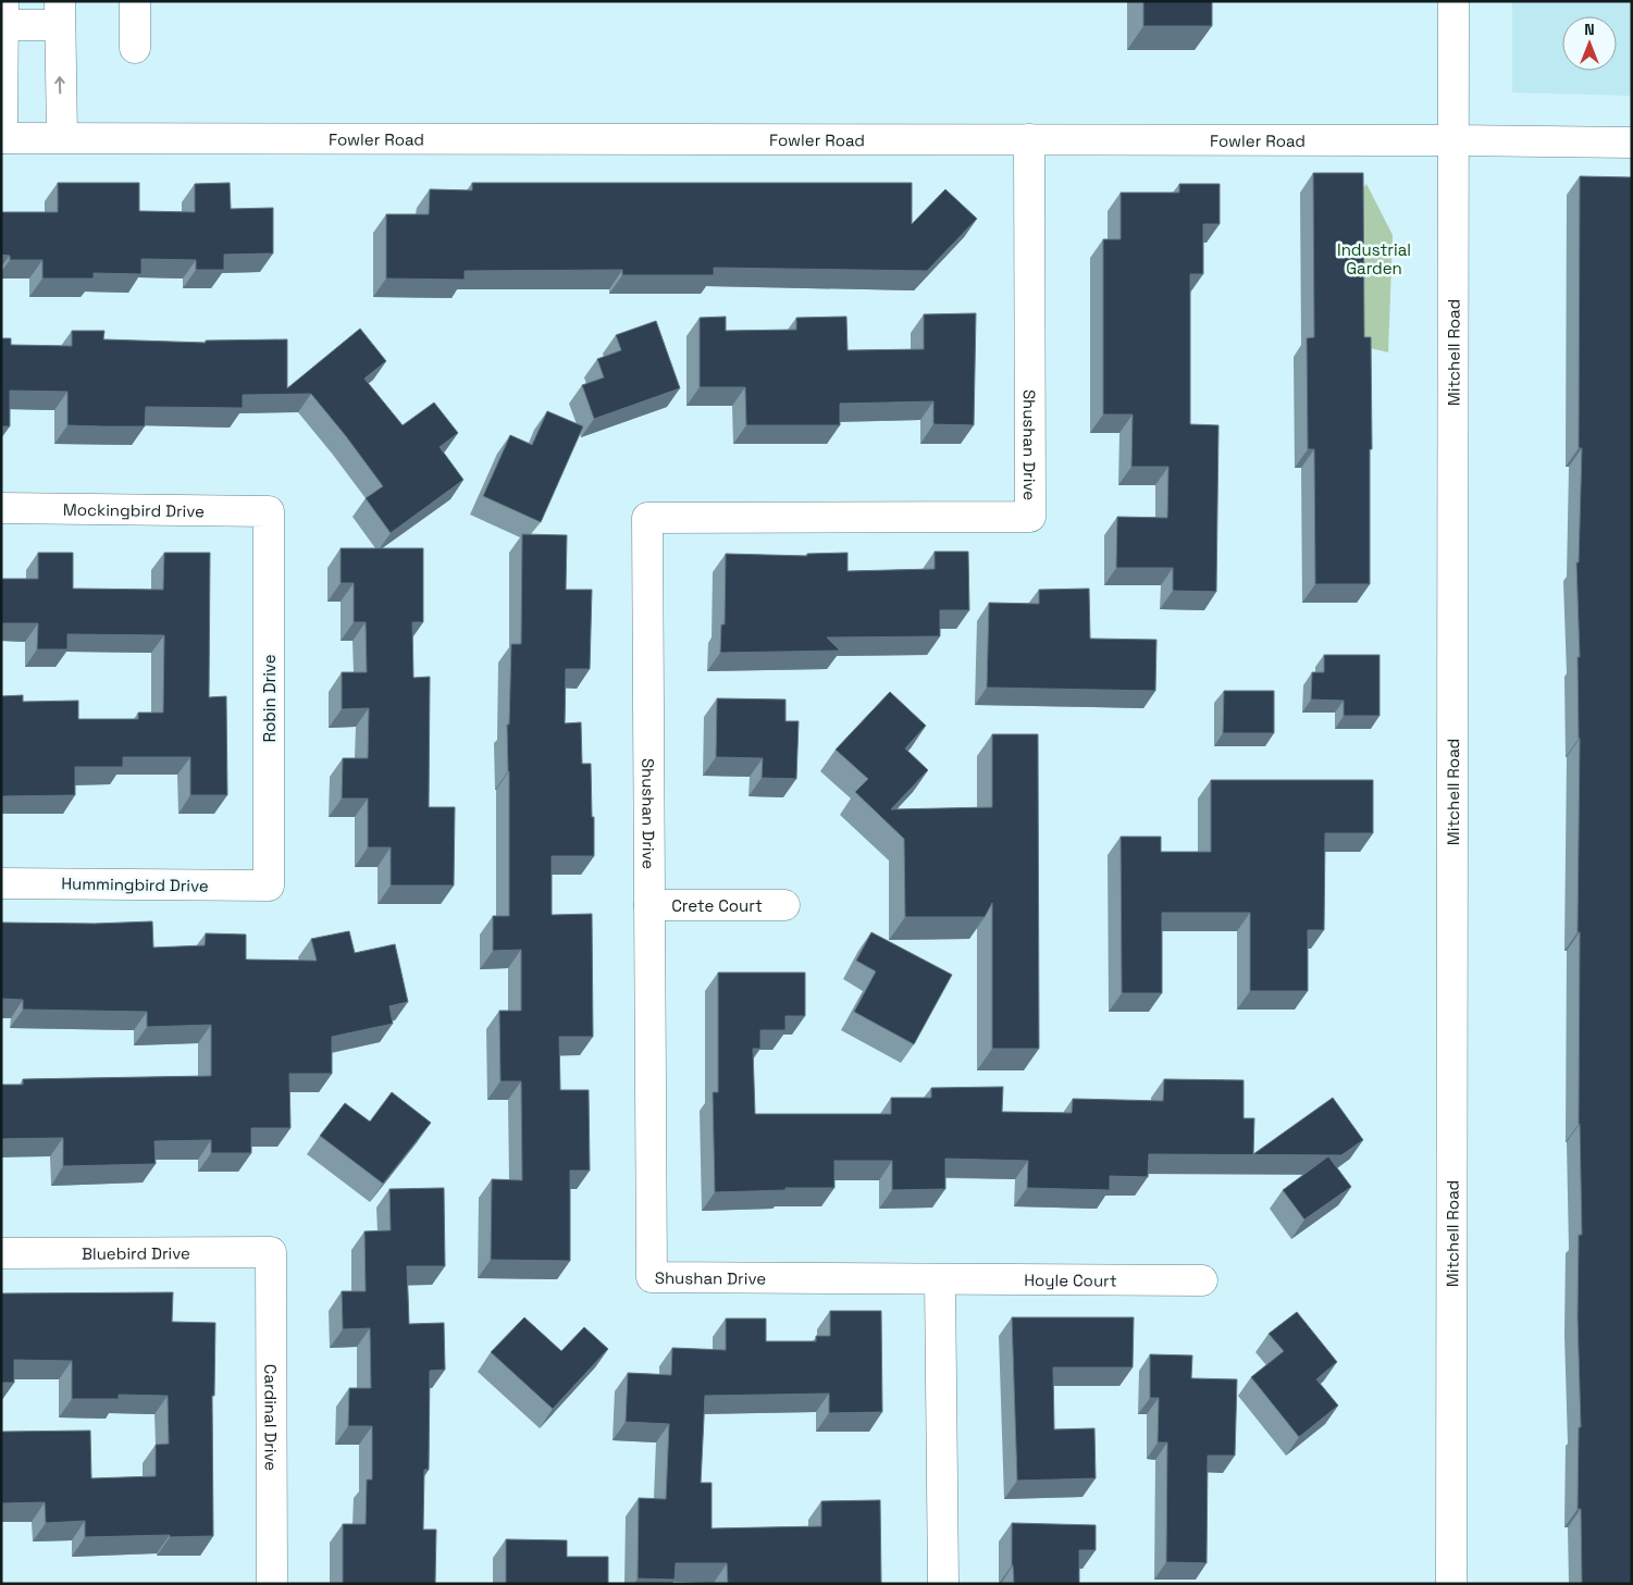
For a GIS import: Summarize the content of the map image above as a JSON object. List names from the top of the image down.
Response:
{
  "streets": {
    "street": [
      "Fowler Road",
      "Mitchell Road",
      "Shushan Drive",
      "Mockingbird Drive",
      "Robin Drive",
      "Hummingbird Drive",
      "Crete Court",
      "Bluebird Drive",
      "Hoyle Court",
      "Cardinal Drive"
    ]
  },
  "crossings": [
    ["Fowler Road", "Mitchell Road"],
    ["Fowler Road", "Shushan Drive"],
    ["Shushan Drive", "Crete Court"],
    ["Shushan Drive", "Hoyle Court"],
    ["Mockingbird Drive", "Robin Drive"],
    ["Robin Drive", "Hummingbird Drive"],
    ["Bluebird Drive", "Cardinal Drive"]
  ],
  "parks": ["Industrial Garden"],
  "north": "top"
}
